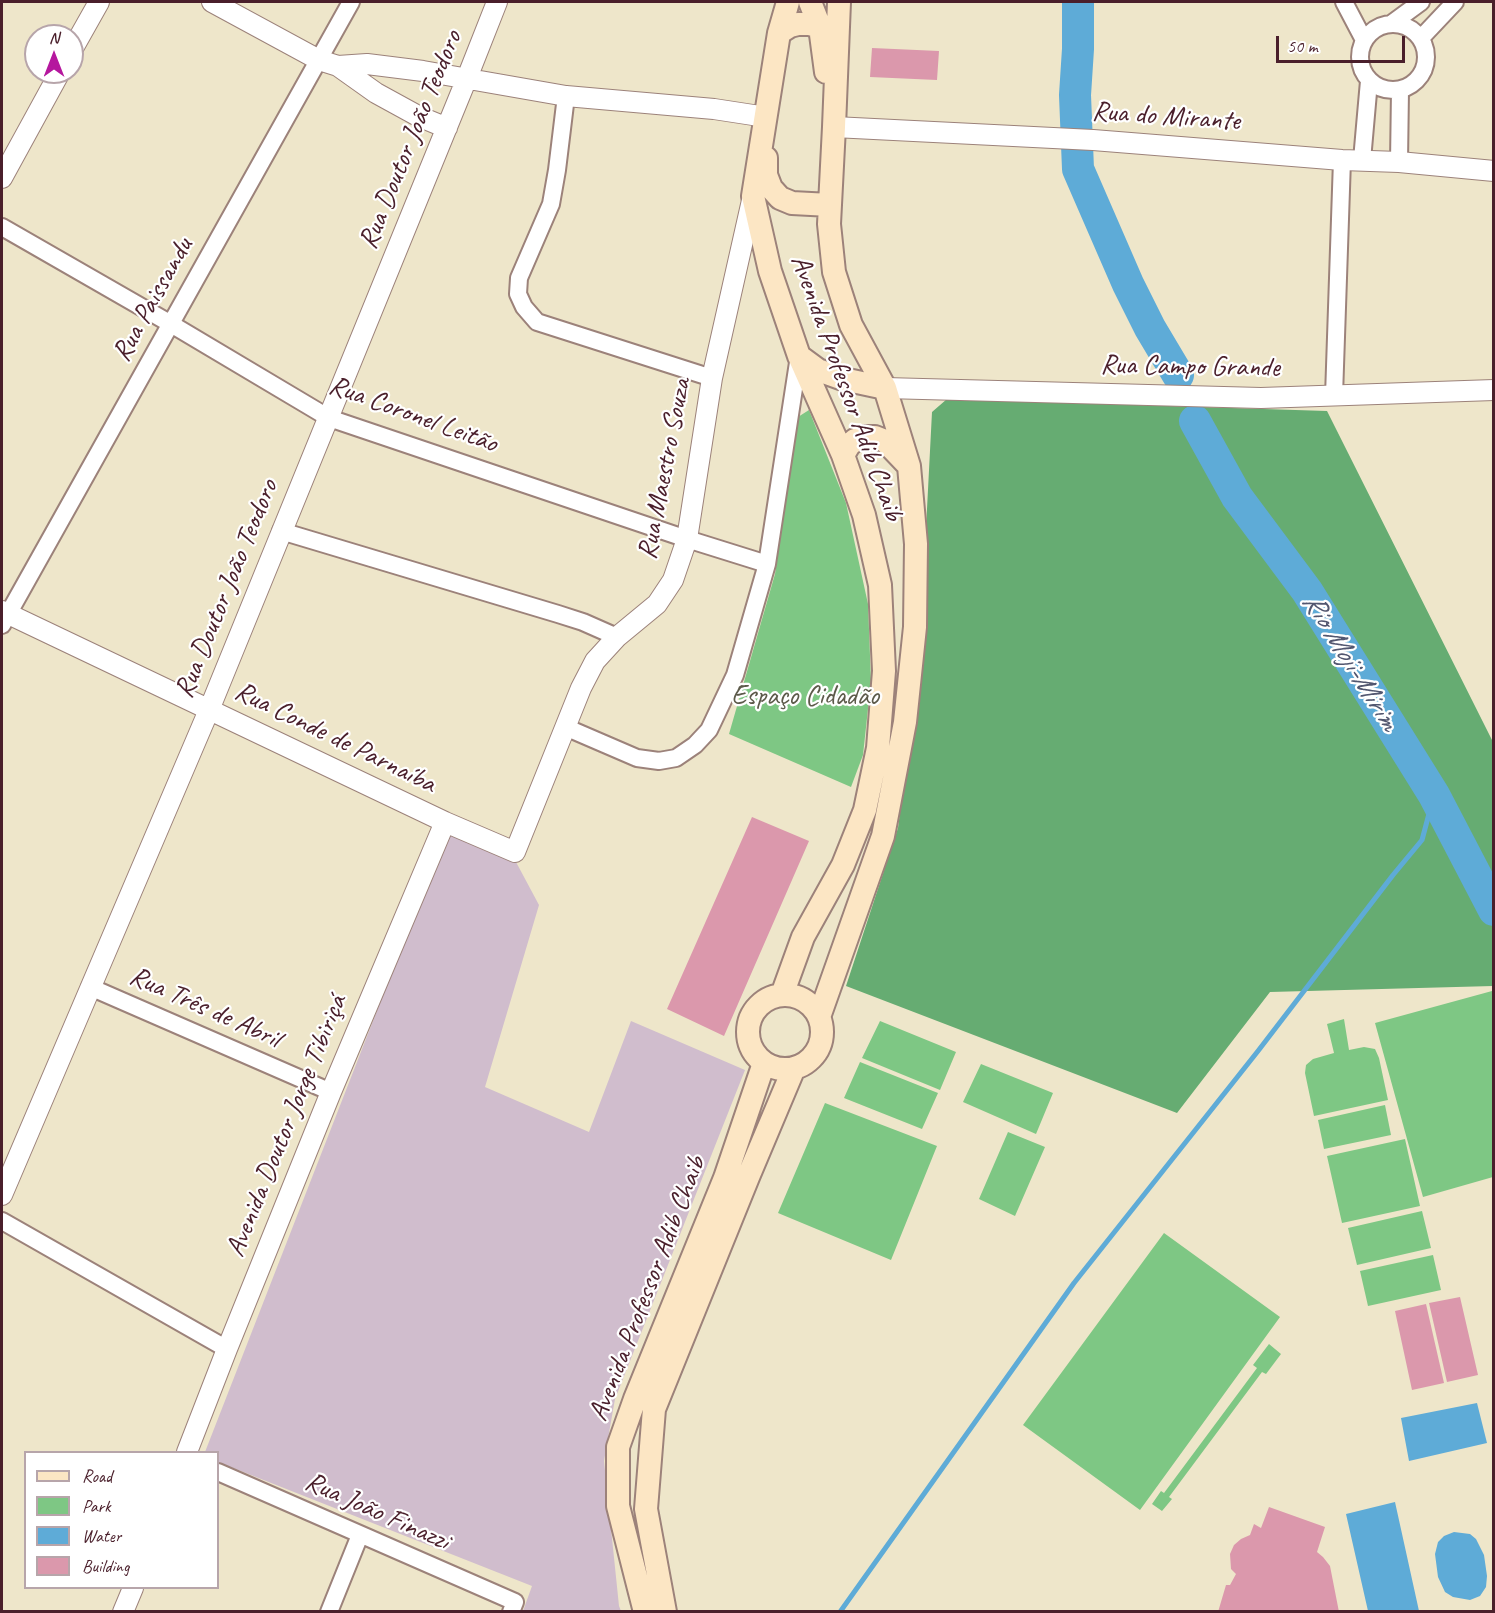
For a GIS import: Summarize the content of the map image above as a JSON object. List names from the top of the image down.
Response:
{
  "streets": {
    "main road": ["Avenida Professor Adib Chaib"],
    "street": [
      "Rua do Mirante",
      "Rua Doutor João Teodoro",
      "Rua Paissandu",
      "Rua Campo Grande",
      "Rua Coronel Leitão",
      "Rua Maestro Souza",
      "Rua Conde de Parnaíba",
      "Rua Três de Abril",
      "Avenida Doutor Jorge Tibiriçá",
      "Rua João Finazzi"
    ]
  },
  "crossings": [
    ["Rua do Mirante", "Avenida Professor Adib Chaib"],
    ["Rua Doutor João Teodoro", "Rua Coronel Leitão"],
    ["Rua Doutor João Teodoro", "Rua Conde de Parnaíba"],
    ["Rua Doutor João Teodoro", "Rua Três de Abril"],
    ["Rua Paissandu", "Rua Coronel Leitão"],
    ["Rua Paissandu", "Rua Conde de Parnaíba"],
    ["Rua Campo Grande", "Avenida Professor Adib Chaib"],
    ["Avenida Professor Adib Chaib", "Rua Maestro Souza"],
    ["Rua Coronel Leitão", "Rua Maestro Souza"],
    ["Rua Maestro Souza", "Rua Conde de Parnaíba"],
    ["Rua Conde de Parnaíba", "Avenida Doutor Jorge Tibiriçá"],
    ["Rua Três de Abril", "Avenida Doutor Jorge Tibiriçá"]
  ],
  "water": ["Rio Moji-Mirim"],
  "parks": ["Espaço Cidadão"],
  "legend": [
    "Road",
    "Park",
    "Water",
    "Building"
  ],
  "scale_bar": "50 m",
  "north": "top"
}
